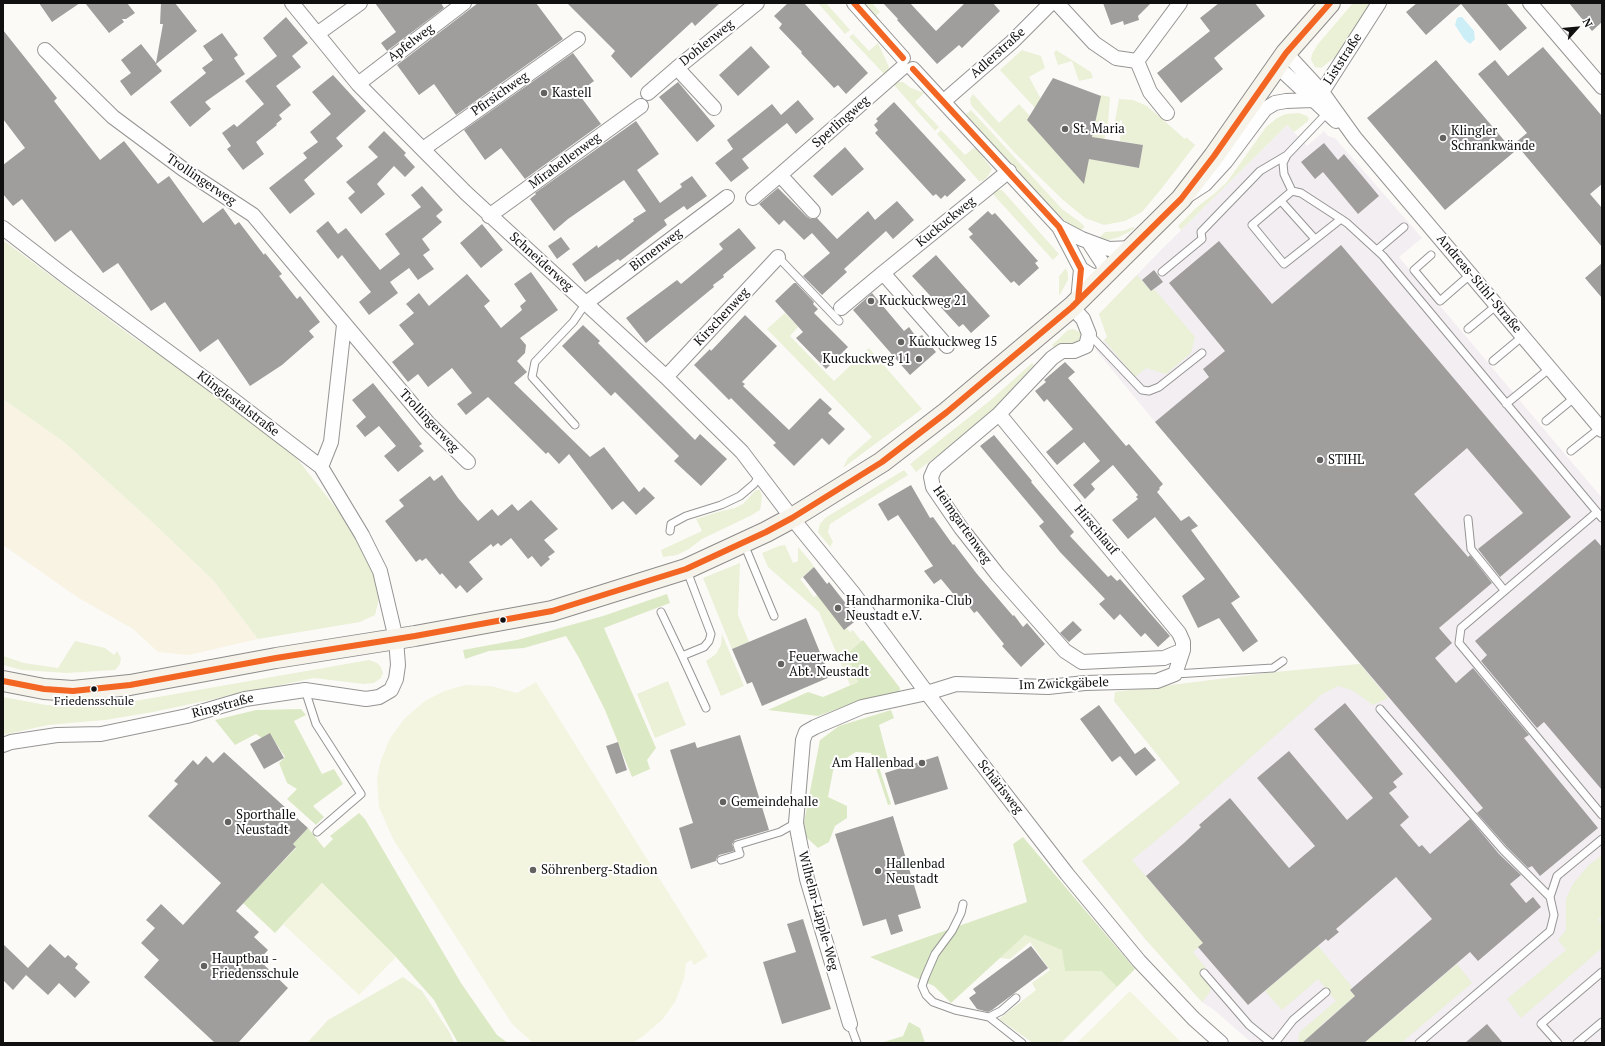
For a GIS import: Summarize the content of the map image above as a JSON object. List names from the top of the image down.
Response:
{
  "streets": {
    "street": [
      "Apfelweg",
      "Dohlenweg",
      "Adlerstraße",
      "Liststraße",
      "Pfirsichweg",
      "Sperlingweg",
      "Mirabellenweg",
      "Trollingerweg",
      "Kuckuckweg",
      "Birnenweg",
      "Schneiderweg",
      "Andreas-Stihl-Straße",
      "Kirschenweg",
      "Klinglestalstraße",
      "Heimgartenweg",
      "Hirschlauf",
      "Im Zwickgäbele",
      "Ringstraße",
      "Schärisweg",
      "Wilhelm-Läpple-Weg"
    ]
  },
  "crossings": [
    ["Apfelweg", "Schneiderweg"],
    ["Liststraße", "Andreas-Stihl-Straße"],
    ["Pfirsichweg", "Schneiderweg"],
    ["Mirabellenweg", "Schneiderweg"],
    ["Birnenweg", "Schneiderweg"],
    ["Schneiderweg", "Kirschenweg"],
    ["Schneiderweg", "Schärisweg"],
    ["Klinglestalstraße", "Ringstraße"],
    ["Heimgartenweg", "Hirschlauf"],
    ["Im Zwickgäbele", "Schärisweg"],
    ["Im Zwickgäbele", "Wilhelm-Läpple-Weg"],
    ["Schärisweg", "Wilhelm-Läpple-Weg"]
  ],
  "places": [
    "Kastell",
    "St. Maria",
    "Klingler Schrankwände",
    "Kuckuckweg 21",
    "Kuckuckweg 15",
    "Kuckuckweg 11",
    "STIHL",
    "Handharmonika-Club Neustadt e.V.",
    "Feuerwache Abt. Neustadt",
    "Friedensschule",
    "Am Hallenbad",
    "Gemeindehalle",
    "Sporthalle Neustadt",
    "Söhrenberg-Stadion",
    "Hallenbad Neustadt",
    "Hauptbau - Friedensschule"
  ],
  "north": "top right"
}
